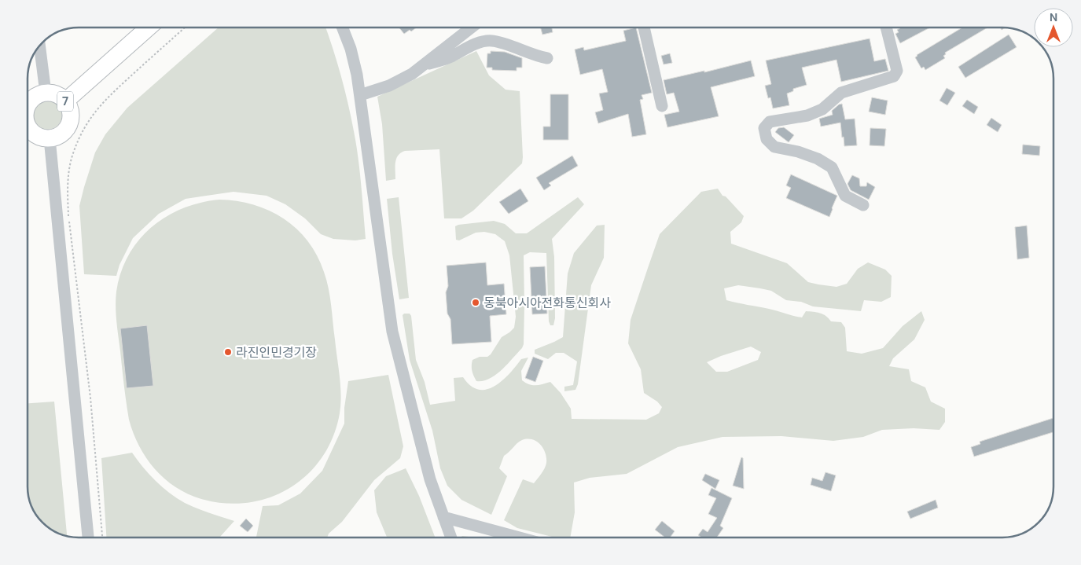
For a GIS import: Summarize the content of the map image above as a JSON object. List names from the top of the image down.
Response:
{
  "streets": {
    "highway": ["7"]
  },
  "places": ["동북아시아전화통신회사", "라진인민경기장"],
  "north": "top"
}
